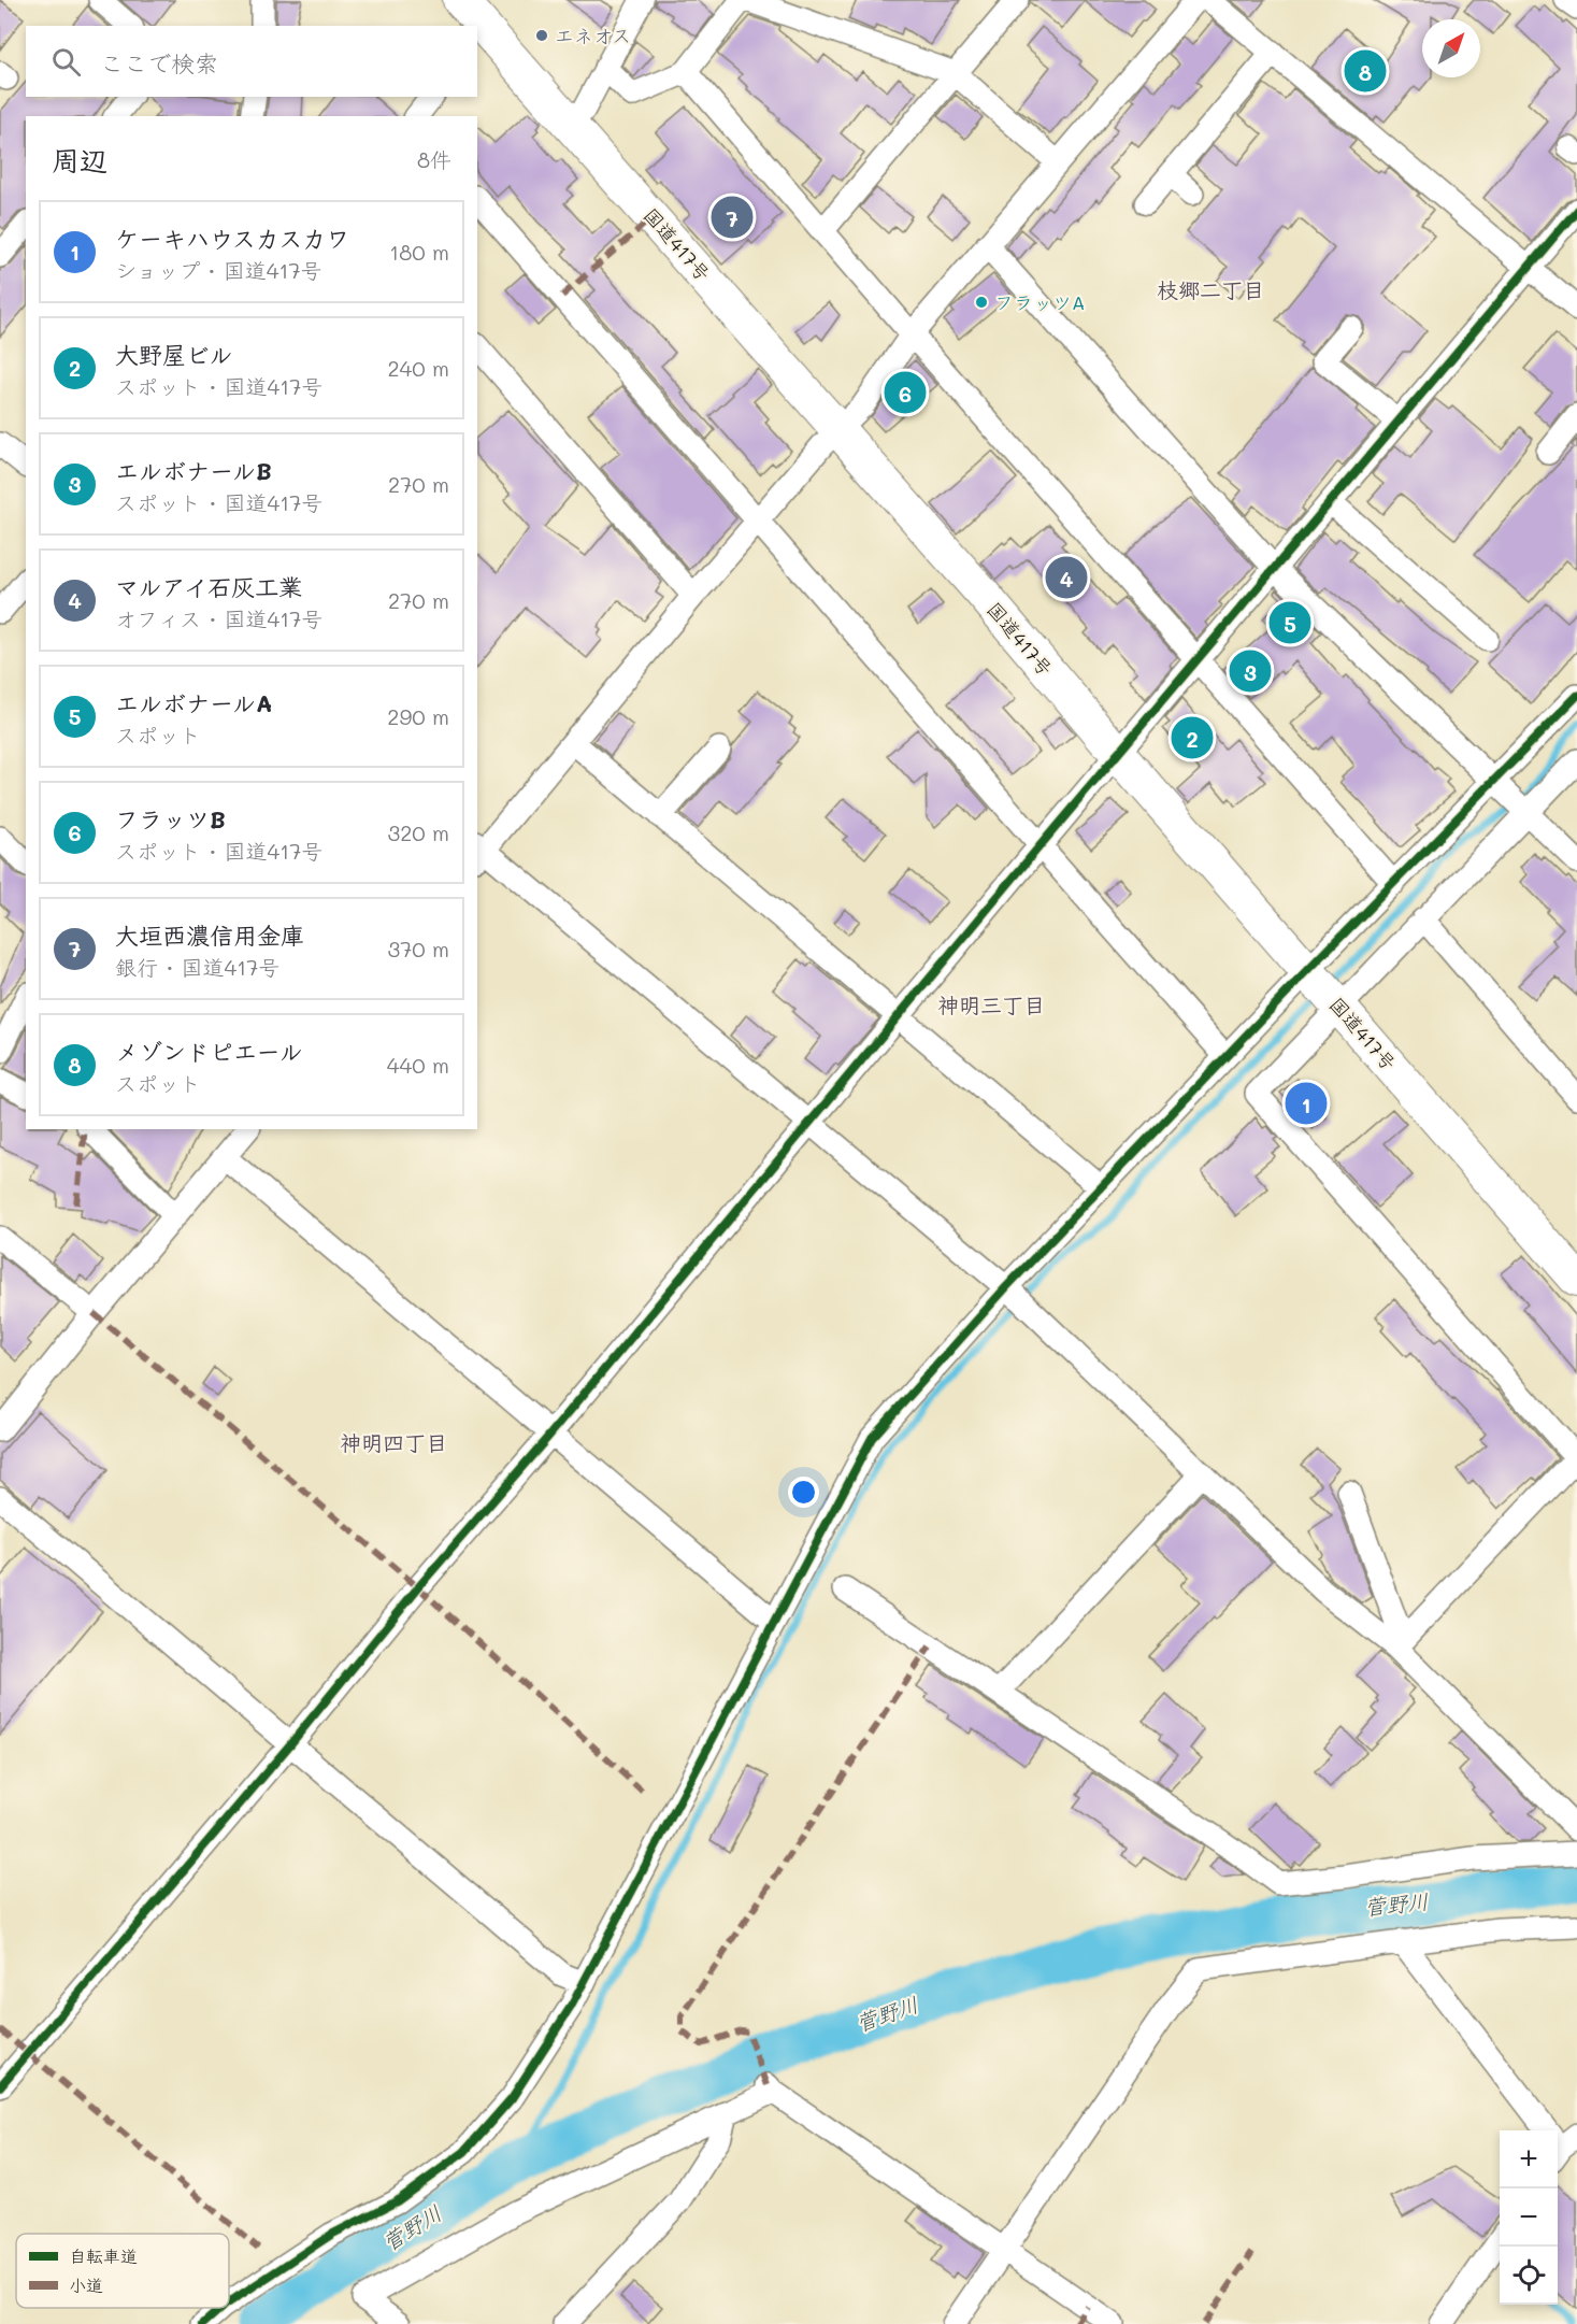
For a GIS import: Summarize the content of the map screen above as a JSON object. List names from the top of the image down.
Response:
{
  "streets": {
    "highway": ["国道417号"]
  },
  "districts": ["枝郷二丁目", "神明三丁目", "神明四丁目"],
  "water": ["菅野川"],
  "places": ["エネオス", "フラッツA"],
  "legend": ["自転車道", "小道"],
  "north": "top right",
  "page": {
    "search": "ここで検索",
    "pins": [
      "8",
      "7",
      "6",
      "4",
      "5",
      "3",
      "2",
      "1"
    ],
    "heading": ["周辺", "8件"],
    "list": [
      {
        "mark": "1",
        "name": "ケーキハウスカスカワ",
        "note": "ショップ · 国道417号",
        "value": "180 m"
      },
      {
        "mark": "2",
        "name": "大野屋ビル",
        "note": "スポット · 国道417号",
        "value": "240 m"
      },
      {
        "mark": "3",
        "name": "エルボナールB",
        "note": "スポット · 国道417号",
        "value": "270 m"
      },
      {
        "mark": "4",
        "name": "マルアイ石灰工業",
        "note": "オフィス · 国道417号",
        "value": "270 m"
      },
      {
        "mark": "5",
        "name": "エルボナールA",
        "note": "スポット",
        "value": "290 m"
      },
      {
        "mark": "6",
        "name": "フラッツB",
        "note": "スポット · 国道417号",
        "value": "320 m"
      },
      {
        "mark": "7",
        "name": "大垣西濃信用金庫",
        "note": "銀行 · 国道417号",
        "value": "370 m"
      },
      {
        "mark": "8",
        "name": "メゾンドピエール",
        "note": "スポット",
        "value": "440 m"
      }
    ],
    "map_buttons": ["+", "−"]
  }
}
